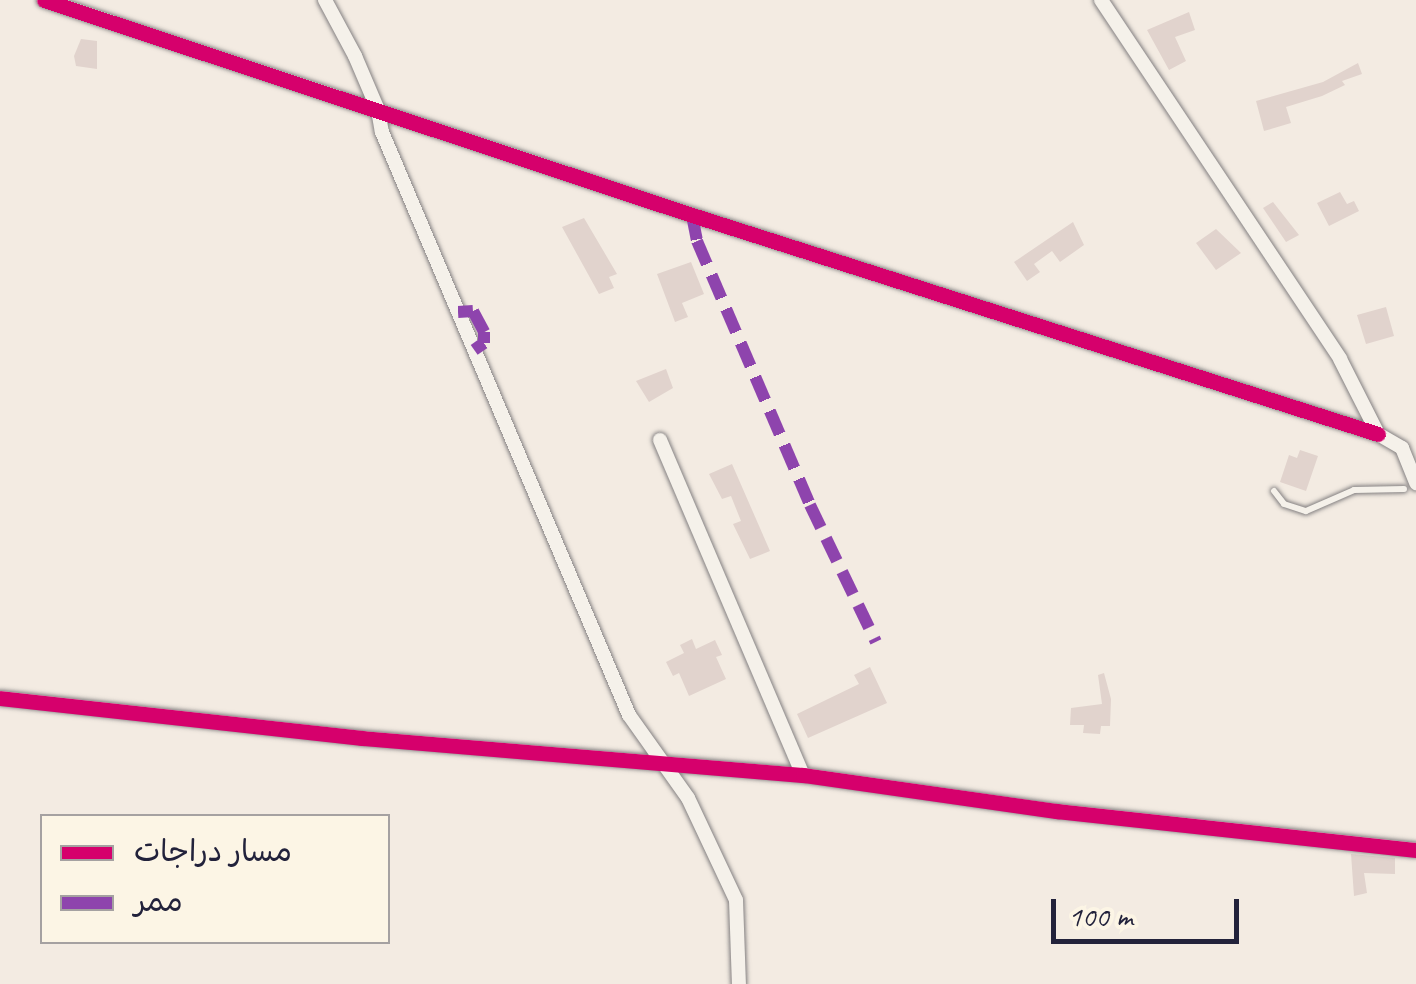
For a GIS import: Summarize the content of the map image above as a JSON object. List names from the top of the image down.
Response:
{
  "legend": ["مسار دراجات", "ممر"],
  "scale_bar": "100 m"
}
